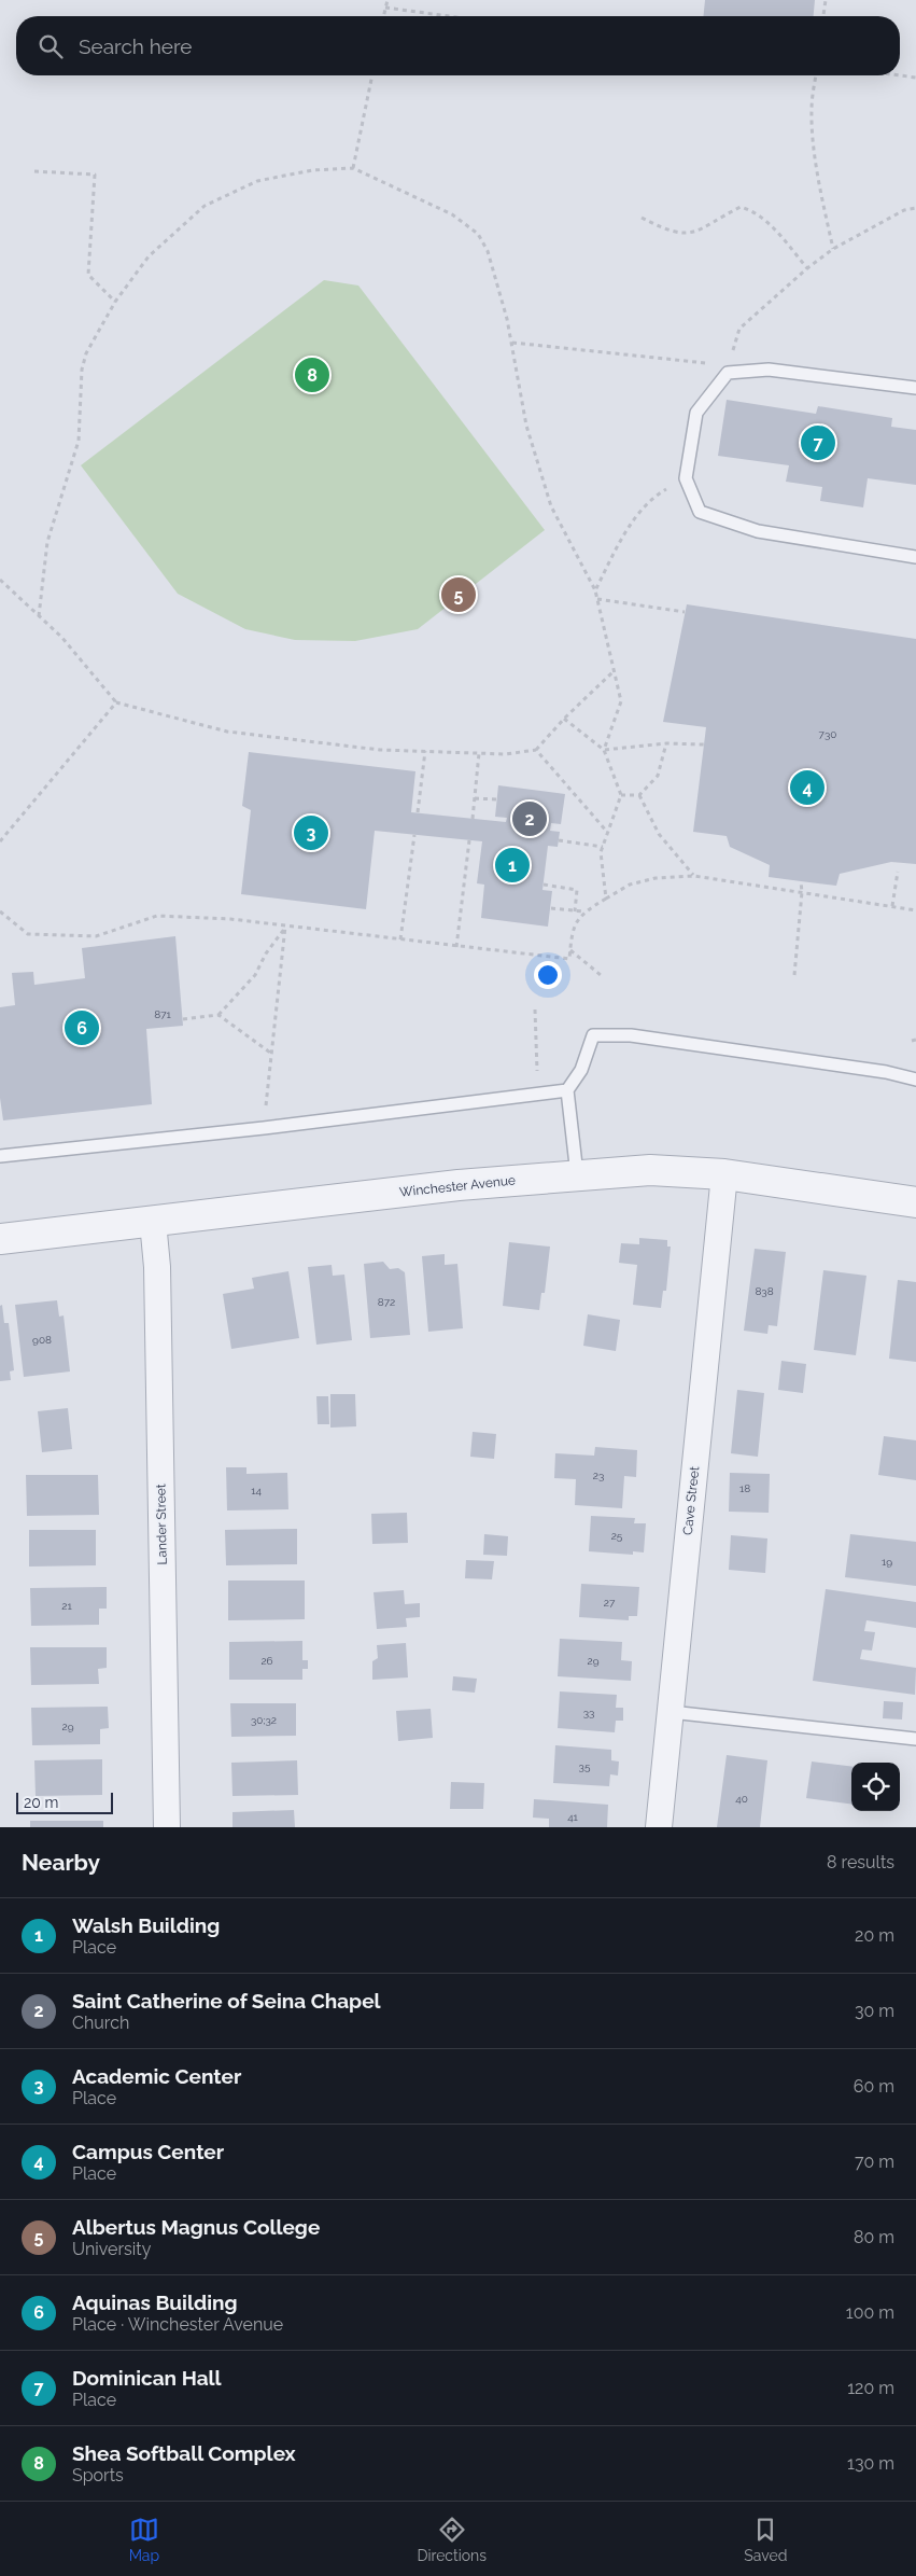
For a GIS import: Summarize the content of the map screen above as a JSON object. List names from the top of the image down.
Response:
{
  "streets": {
    "street": ["Winchester Avenue", "Cave Street", "Lander Street"]
  },
  "crossings": [
    ["Winchester Avenue", "Cave Street"],
    ["Winchester Avenue", "Lander Street"]
  ],
  "house_numbers": [
    "730",
    "871",
    "838",
    "872",
    "908",
    "23",
    "18",
    "14",
    "25",
    "19",
    "27",
    "21",
    "26",
    "29",
    "33",
    "30;32",
    "29",
    "35",
    "40",
    "41"
  ],
  "scale_bar": "20 m",
  "page": {
    "search": "Search here",
    "pins": [
      "8",
      "7",
      "5",
      "4",
      "2",
      "3",
      "1",
      "6"
    ],
    "scale": "20 m",
    "heading": ["Nearby", "8 results"],
    "list": [
      {
        "mark": "1",
        "name": "Walsh Building",
        "note": "Place",
        "value": "20 m"
      },
      {
        "mark": "2",
        "name": "Saint Catherine of Seina Chapel",
        "note": "Church",
        "value": "30 m"
      },
      {
        "mark": "3",
        "name": "Academic Center",
        "note": "Place",
        "value": "60 m"
      },
      {
        "mark": "4",
        "name": "Campus Center",
        "note": "Place",
        "value": "70 m"
      },
      {
        "mark": "5",
        "name": "Albertus Magnus College",
        "note": "University",
        "value": "80 m"
      },
      {
        "mark": "6",
        "name": "Aquinas Building",
        "note": "Place · Winchester Avenue",
        "value": "100 m"
      },
      {
        "mark": "7",
        "name": "Dominican Hall",
        "note": "Place",
        "value": "120 m"
      },
      {
        "mark": "8",
        "name": "Shea Softball Complex",
        "note": "Sports",
        "value": "130 m"
      }
    ],
    "nav": ["Map", "Directions", "Saved"]
  }
}
